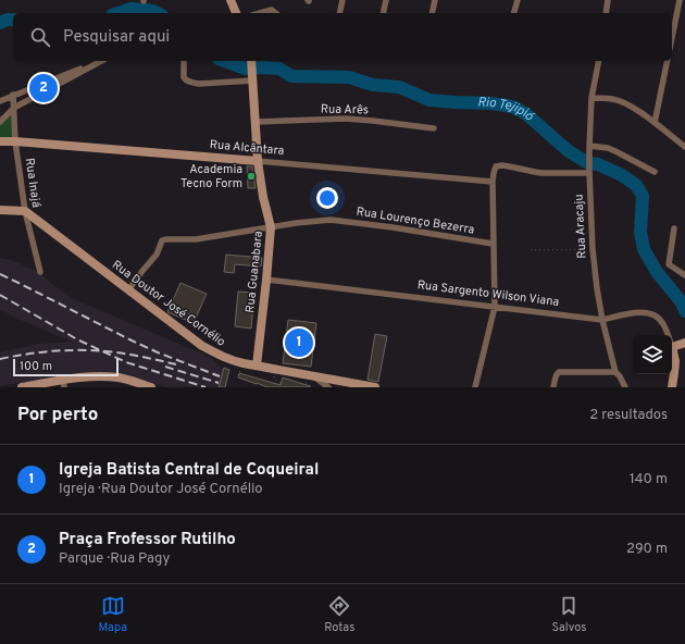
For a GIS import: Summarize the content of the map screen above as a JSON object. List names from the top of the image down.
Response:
{
  "streets": {
    "street": [
      "Rua Arês",
      "Rua Alcântara",
      "Rua Inajá",
      "Rua Lourenço Bezerra",
      "Rua Aracaju",
      "Rua Guanabara",
      "Rua Sargento Wilson Viana",
      "Rua Doutor José Cornélio"
    ]
  },
  "crossings": [
    ["Rua Arês", "Rua Guanabara"],
    ["Rua Alcântara", "Rua Inajá"],
    ["Rua Alcântara", "Rua Guanabara"],
    ["Rua Inajá", "Rua Doutor José Cornélio"],
    ["Rua Lourenço Bezerra", "Rua Guanabara"],
    ["Rua Lourenço Bezerra", "Rua Doutor José Cornélio"],
    ["Rua Aracaju", "Rua Sargento Wilson Viana"],
    ["Rua Guanabara", "Rua Sargento Wilson Viana"],
    ["Rua Guanabara", "Rua Doutor José Cornélio"]
  ],
  "water": ["Rio Tejipió"],
  "places": ["Academia Tecno Form"],
  "scale_bar": "100 m",
  "page": {
    "search": "Pesquisar aqui",
    "pins": ["2", "1"],
    "scale": "100 m",
    "heading": ["Por perto", "2 resultados"],
    "list": [
      {
        "mark": "1",
        "name": "Igreja Batista Central de Coqueiral",
        "note": "Igreja · Rua Doutor José Cornélio",
        "value": "140 m"
      },
      {
        "mark": "2",
        "name": "Praça Frofessor Rutilho",
        "note": "Parque · Rua Pagy",
        "value": "290 m"
      }
    ],
    "nav": ["Mapa", "Rotas", "Salvos"]
  }
}
